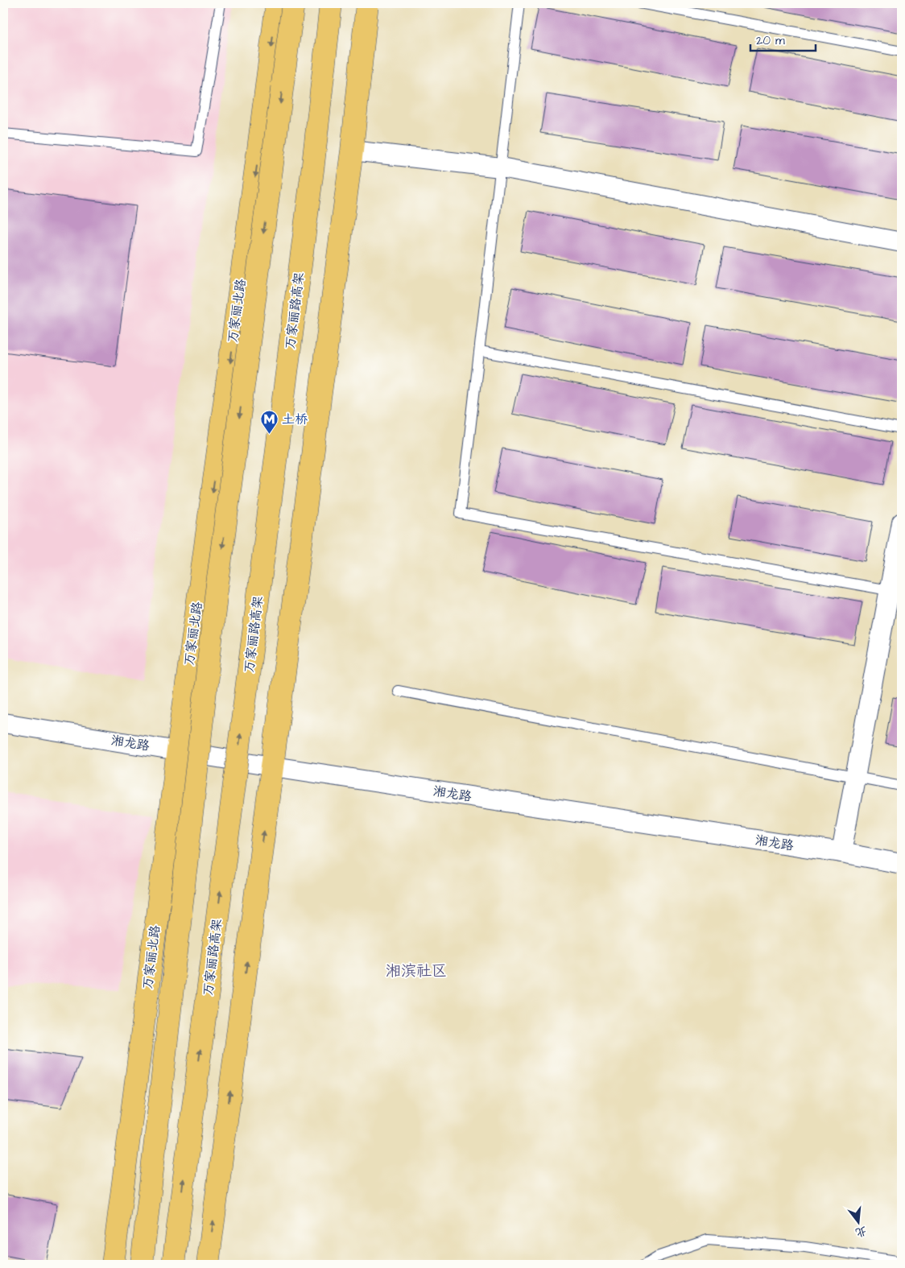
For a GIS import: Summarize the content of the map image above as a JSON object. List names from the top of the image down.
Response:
{
  "streets": {
    "main road": ["万家丽北路", "万家丽路高架"],
    "street": ["湘龙路"]
  },
  "crossings": [
    ["万家丽北路", "湘龙路"]
  ],
  "districts": ["湘滨社区"],
  "places": {
    "metro station": ["土桥"]
  },
  "scale_bar": "20 m",
  "north": "bottom"
}
